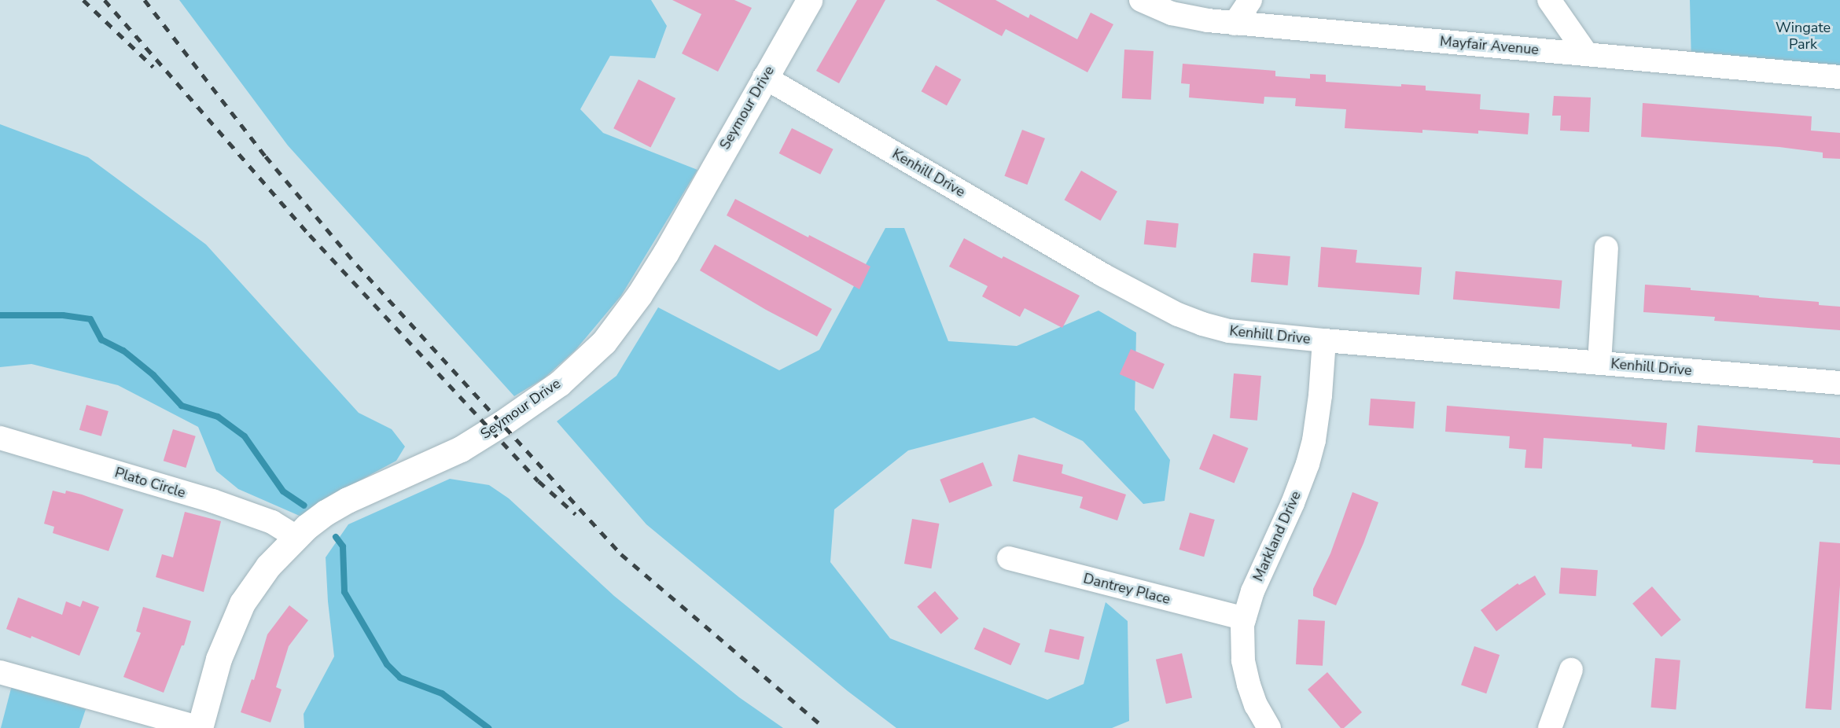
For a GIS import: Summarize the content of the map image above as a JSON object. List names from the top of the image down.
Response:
{
  "streets": {
    "street": [
      "Mayfair Avenue",
      "Seymour Drive",
      "Kenhill Drive",
      "Plato Circle",
      "Markland Drive",
      "Dantrey Place"
    ]
  },
  "crossings": [
    ["Seymour Drive", "Kenhill Drive"],
    ["Seymour Drive", "Plato Circle"],
    ["Kenhill Drive", "Markland Drive"],
    ["Markland Drive", "Dantrey Place"]
  ],
  "parks": ["Wingate Park"]
}
